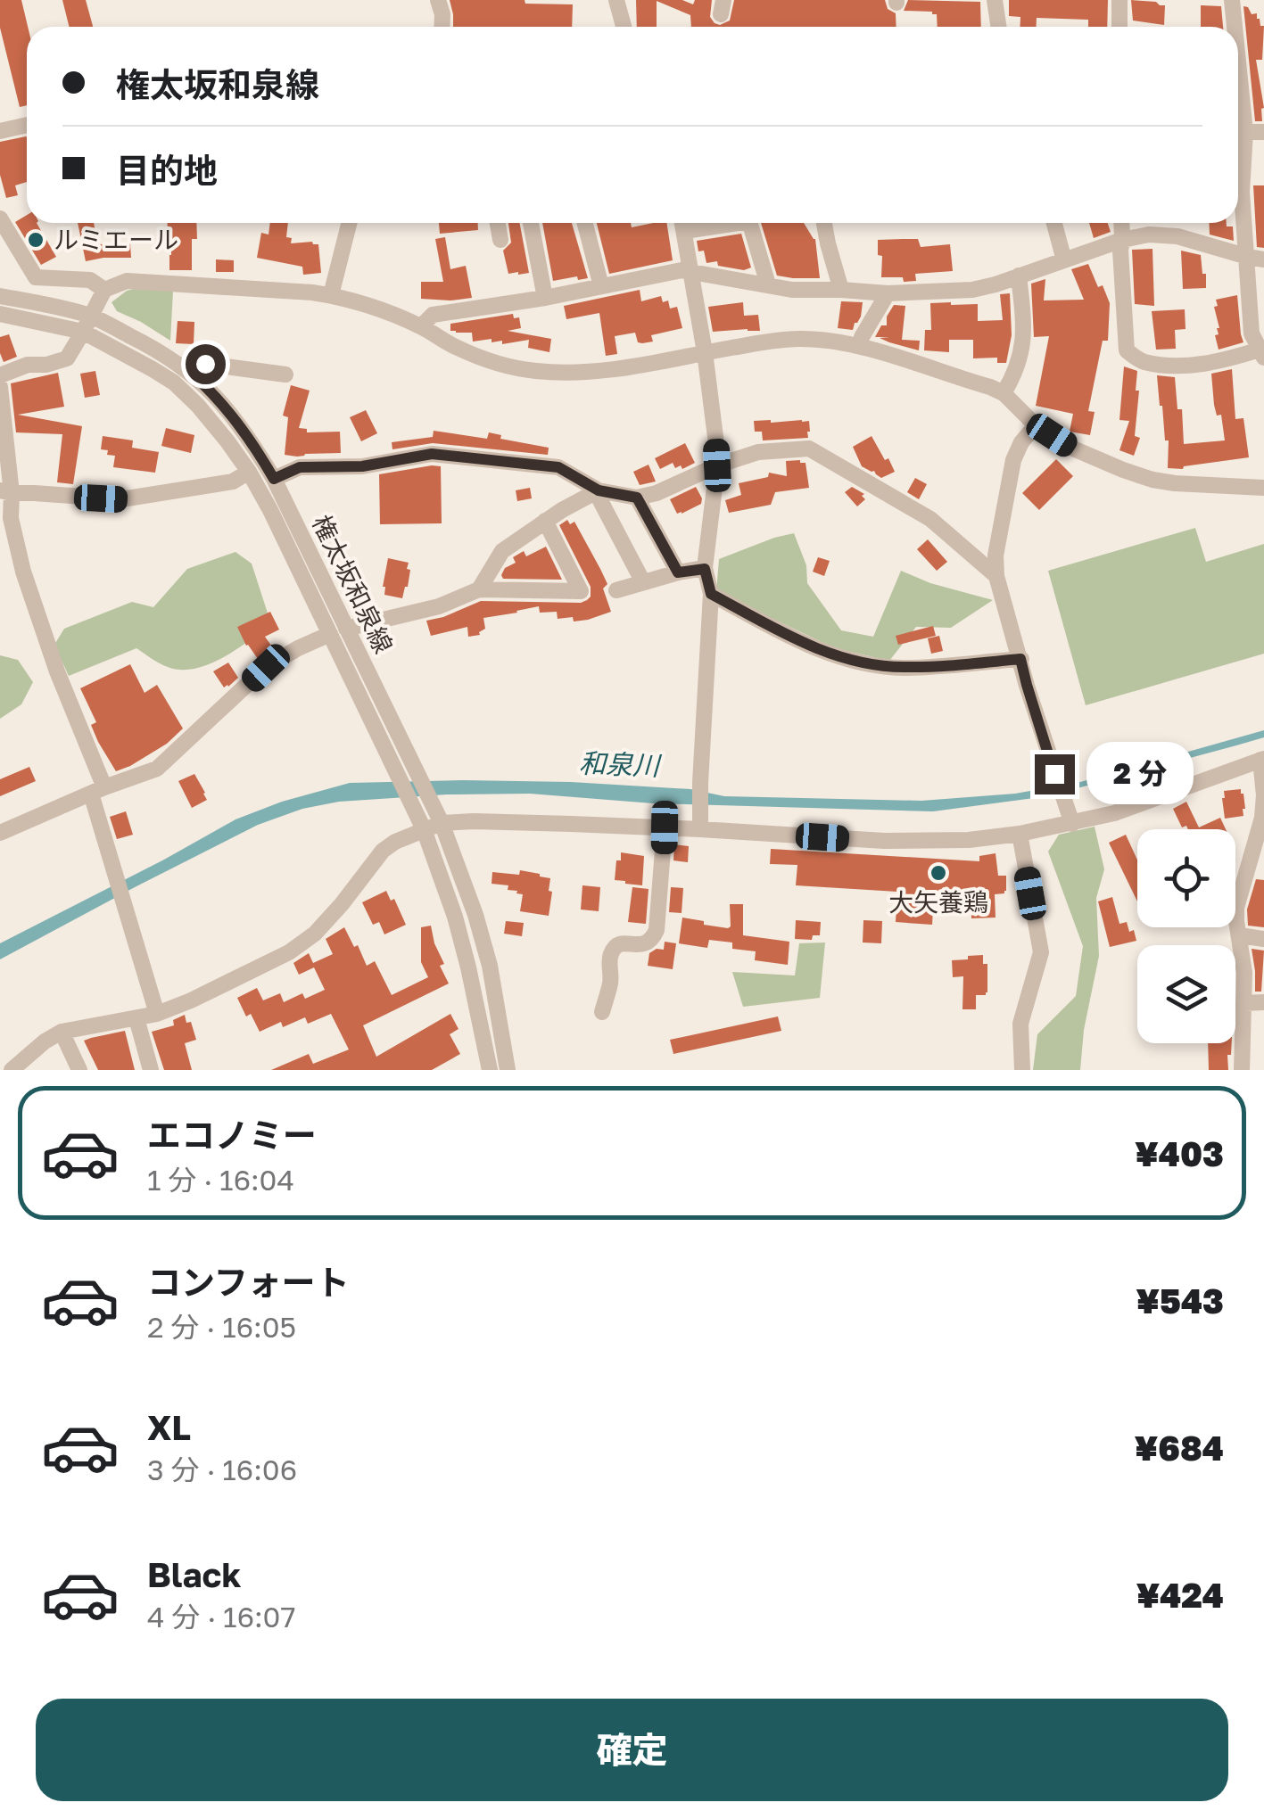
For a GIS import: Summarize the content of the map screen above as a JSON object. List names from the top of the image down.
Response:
{
  "streets": {
    "street": ["権太坂和泉線"]
  },
  "water": ["和泉川"],
  "places": ["ルミエール", "大矢養鶏"],
  "page": {
    "banner": ["権太坂和泉線", "目的地"],
    "bubble": "2 分",
    "list": [
      {
        "name": "エコノミー",
        "note": "1 分 · 16:04",
        "value": "¥403"
      },
      {
        "name": "コンフォート",
        "note": "2 分 · 16:05",
        "value": "¥543"
      },
      {
        "name": "XL",
        "note": "3 分 · 16:06",
        "value": "¥684"
      },
      {
        "name": "Black",
        "note": "4 分 · 16:07",
        "value": "¥424"
      }
    ],
    "buttons": "確定"
  }
}
